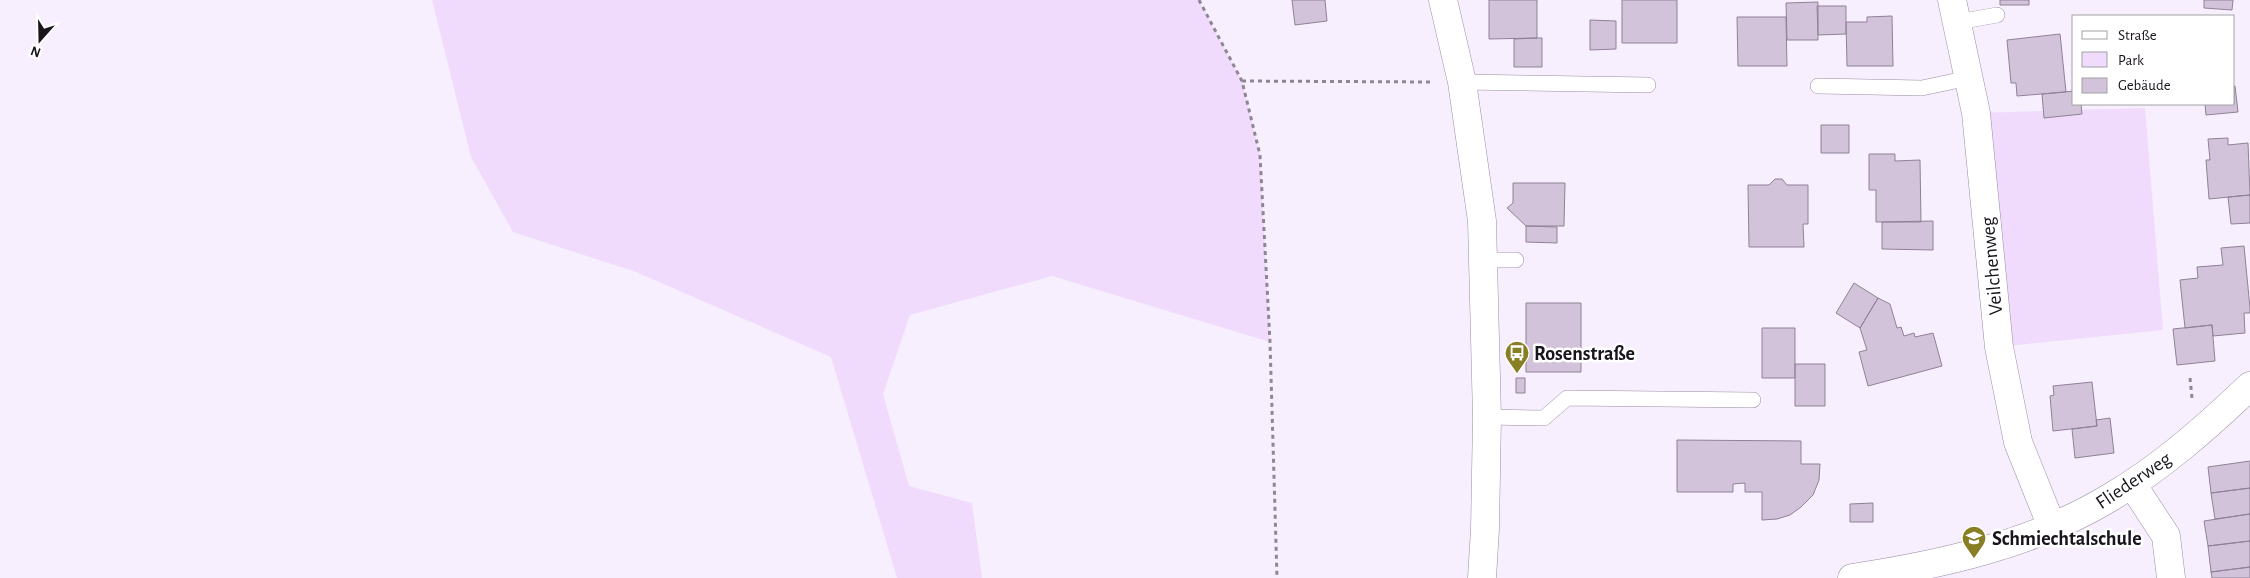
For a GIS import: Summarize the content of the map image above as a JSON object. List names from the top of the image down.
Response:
{
  "streets": {
    "street": ["Veilchenweg", "Fliederweg"]
  },
  "crossings": [
    ["Veilchenweg", "Fliederweg"]
  ],
  "places": {
    "bus stop": ["Rosenstraße"],
    "school or university": ["Schmiechtalschule"]
  },
  "legend": ["Straße", "Park", "Gebäude"],
  "north": "bottom"
}
